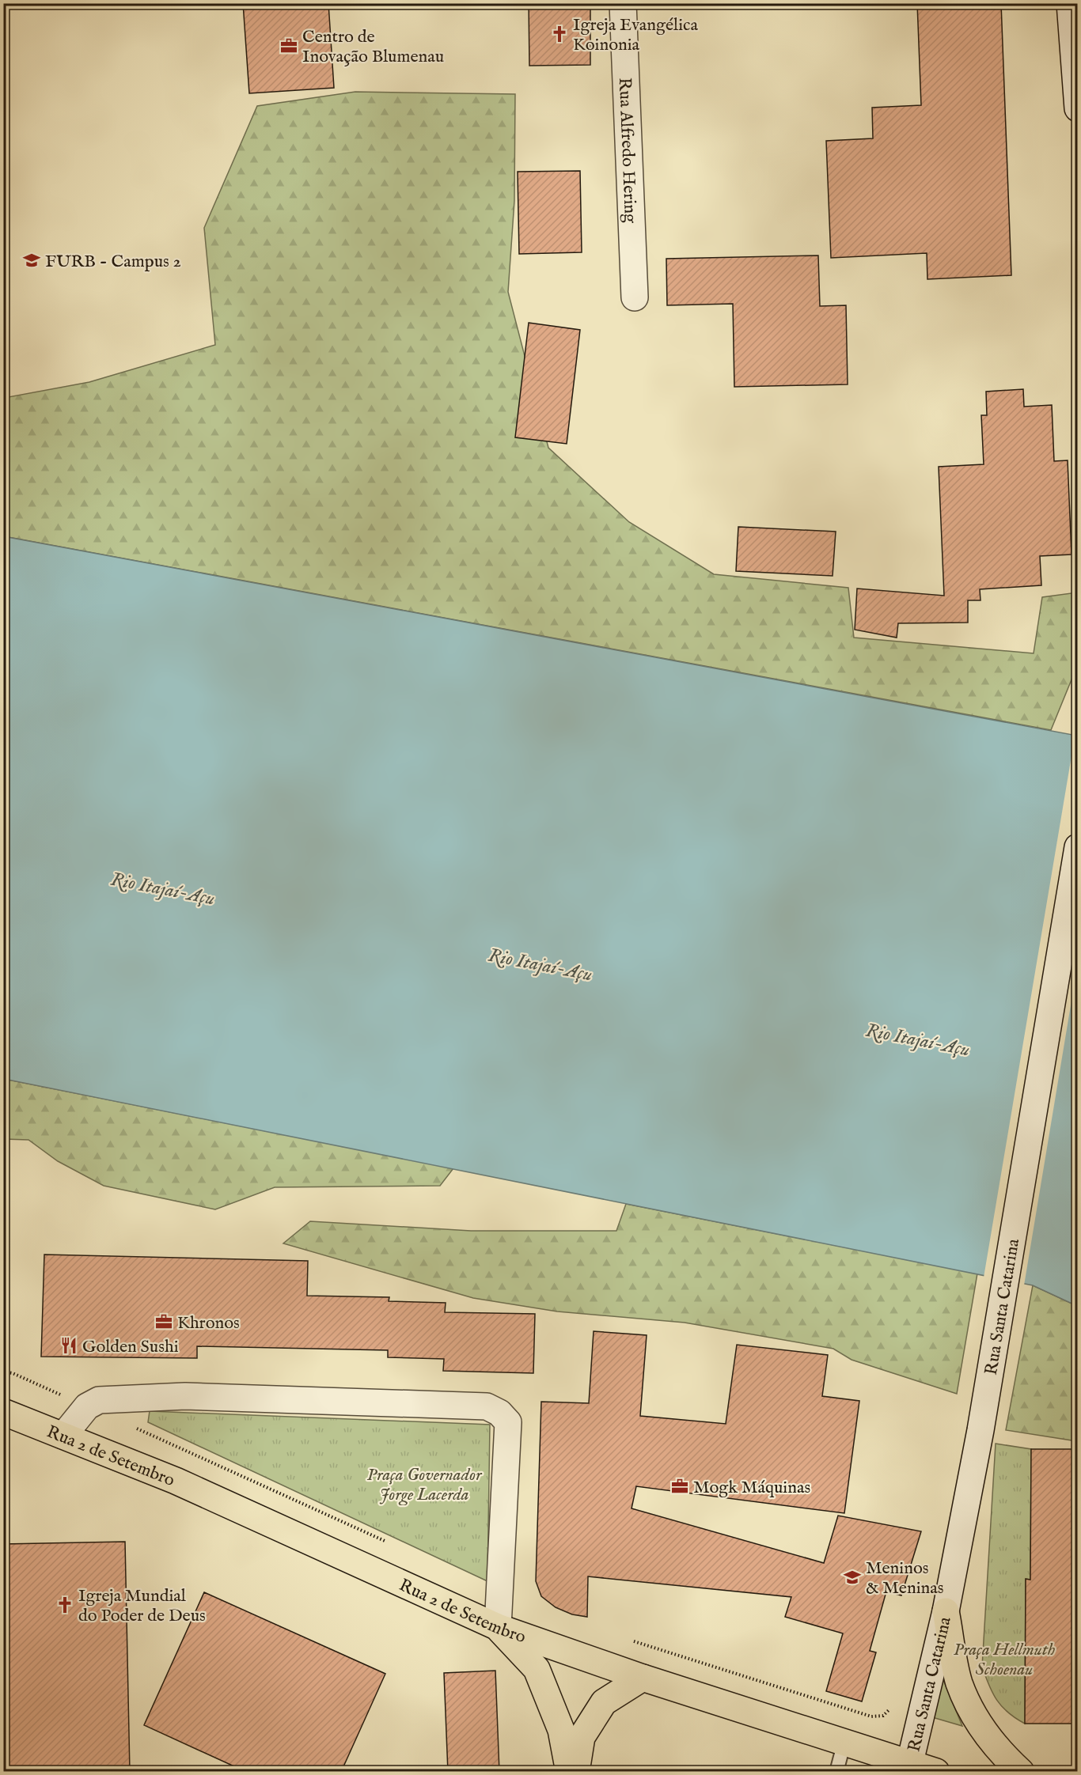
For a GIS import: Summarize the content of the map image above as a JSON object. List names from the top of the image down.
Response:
{
  "streets": {
    "main road": ["Rua Alfredo Hering", "Rua Santa Catarina", "Rua 2 de Setembro"]
  },
  "crossings": [
    ["Rua Santa Catarina", "Rua 2 de Setembro"]
  ],
  "water": ["Rio Itajaí-Açu"],
  "parks": ["Praça Governador Jorge Lacerda", "Praça Hellmuth Schoenau"],
  "places": {
    "church": ["Igreja Evangélica Koinonia", "Igreja Mundial do Poder de Deus"],
    "office": ["Centro de Inovação Blumenau", "Khronos", "Mogk Máquinas"],
    "school or university": ["FURB - Campus 2", "Meninos & Meninas"],
    "restaurant": ["Golden Sushi"]
  }
}
